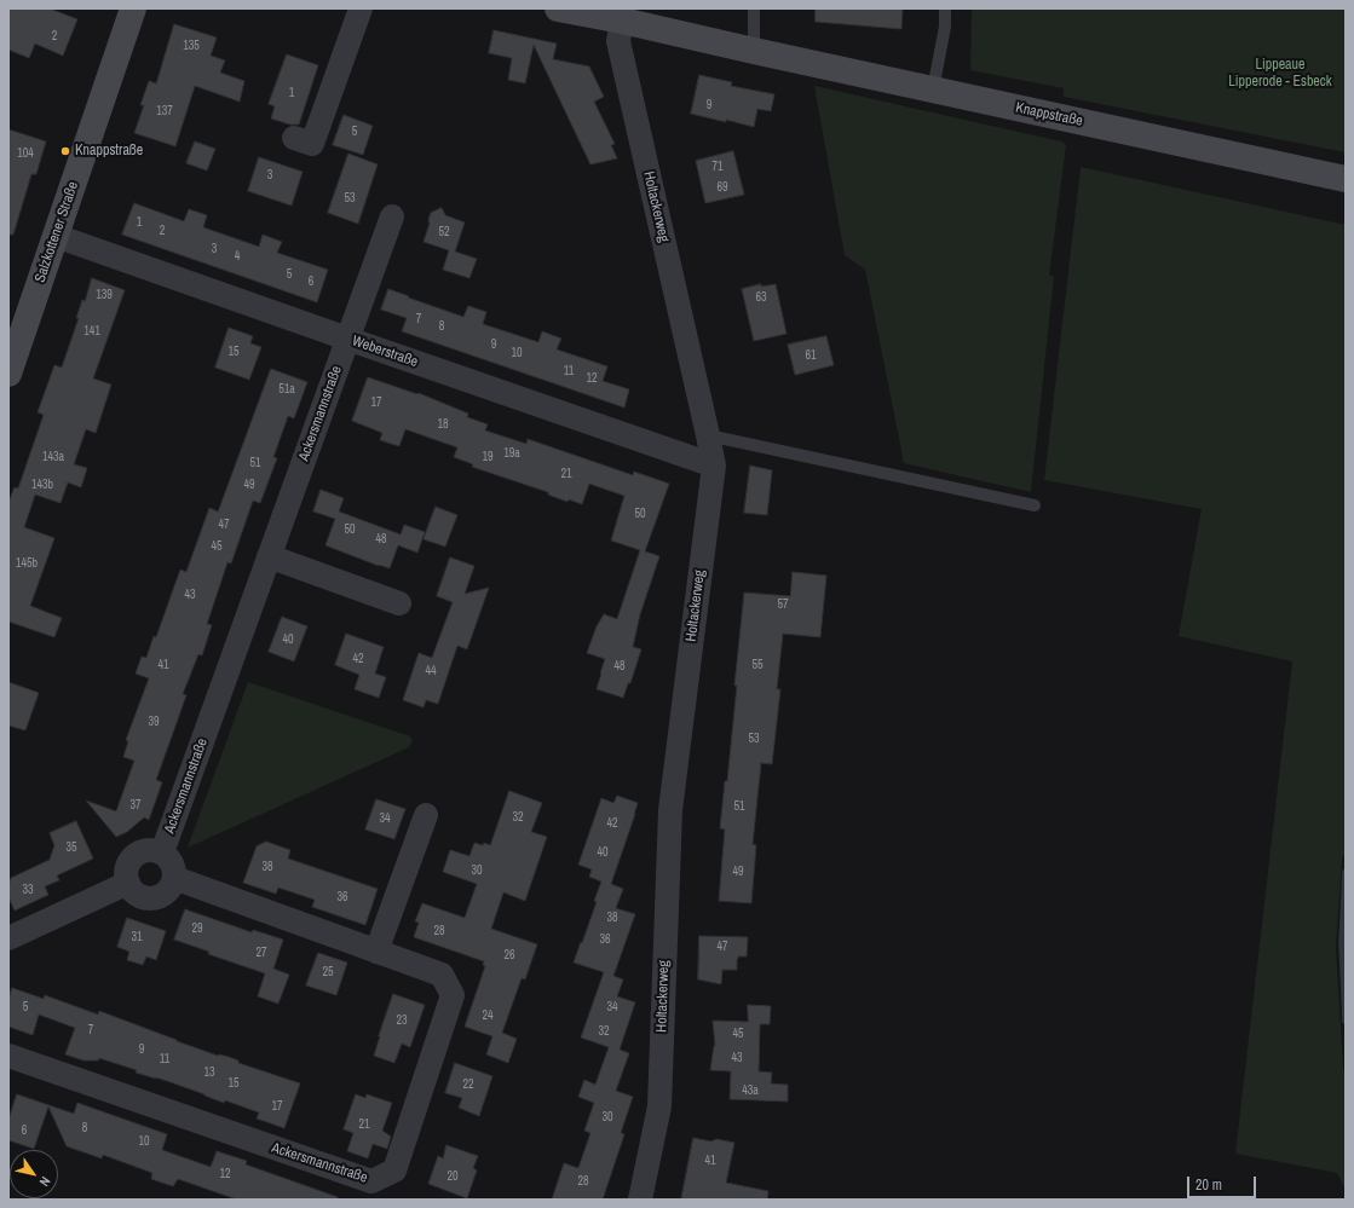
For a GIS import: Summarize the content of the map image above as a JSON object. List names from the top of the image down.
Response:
{
  "streets": {
    "street": [
      "Knappstraße",
      "Holtackerweg",
      "Salzkottener Straße",
      "Weberstraße",
      "Ackersmannstraße"
    ]
  },
  "crossings": [
    ["Knappstraße", "Holtackerweg"],
    ["Holtackerweg", "Weberstraße"],
    ["Salzkottener Straße", "Weberstraße"],
    ["Weberstraße", "Ackersmannstraße"]
  ],
  "parks": ["Lippeaue Lipperode - Esbeck"],
  "places": ["Knappstraße"],
  "house_numbers": [
    "2",
    "135",
    "1",
    "9",
    "137",
    "5",
    "104",
    "71",
    "3",
    "69",
    "53",
    "1",
    "2",
    "52",
    "3",
    "4",
    "5",
    "6",
    "139",
    "63",
    "7",
    "8",
    "141",
    "9",
    "15",
    "10",
    "61",
    "11",
    "12",
    "51a",
    "17",
    "18",
    "19a",
    "143a",
    "19",
    "51",
    "21",
    "143b",
    "49",
    "50",
    "47",
    "50",
    "48",
    "45",
    "145b",
    "43",
    "57",
    "40",
    "42",
    "41",
    "55",
    "48",
    "44",
    "39",
    "53",
    "37",
    "51",
    "32",
    "34",
    "42",
    "35",
    "40",
    "38",
    "30",
    "49",
    "33",
    "36",
    "38",
    "29",
    "28",
    "31",
    "36",
    "47",
    "27",
    "26",
    "25",
    "5",
    "34",
    "24",
    "23",
    "7",
    "32",
    "45",
    "9",
    "43",
    "11",
    "13",
    "15",
    "22",
    "43a",
    "17",
    "30",
    "21",
    "8",
    "6",
    "10",
    "41",
    "12",
    "20",
    "28"
  ],
  "scale_bar": "20 m",
  "north": "bottom right"
}
